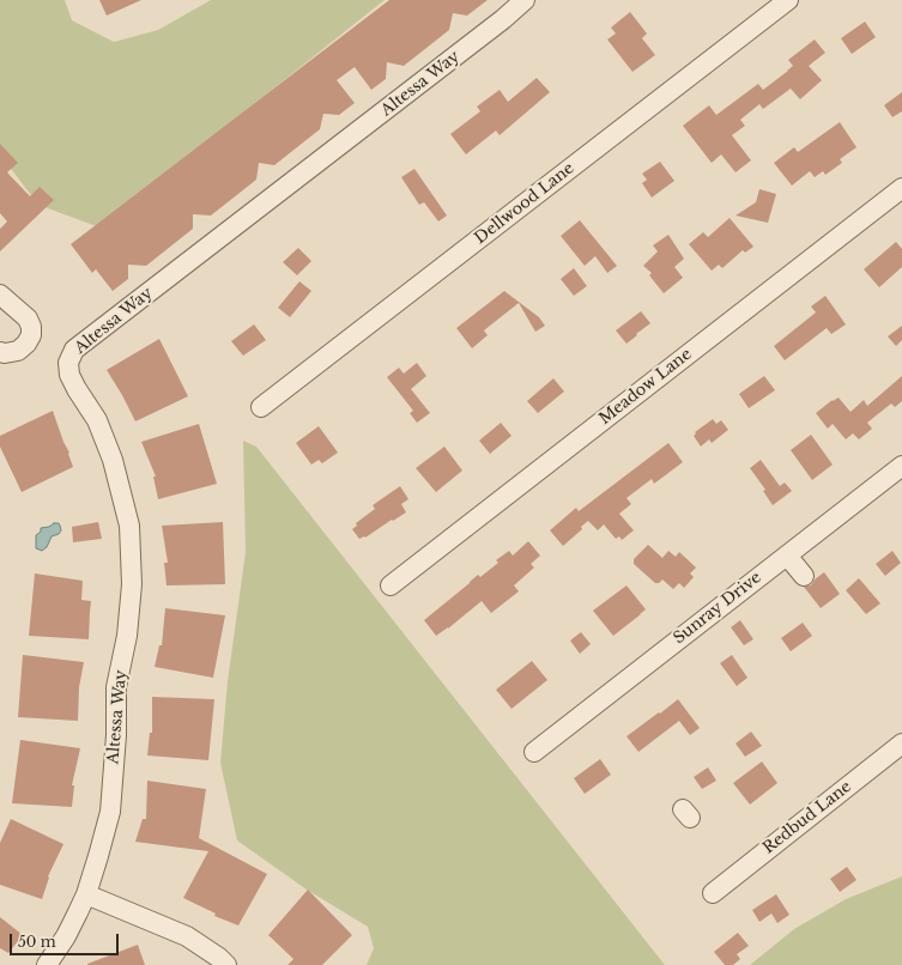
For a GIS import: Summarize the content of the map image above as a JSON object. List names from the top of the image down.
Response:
{
  "streets": {
    "street": [
      "Altessa Way",
      "Dellwood Lane",
      "Meadow Lane",
      "Sunray Drive",
      "Redbud Lane"
    ]
  },
  "scale_bar": "50 m"
}
